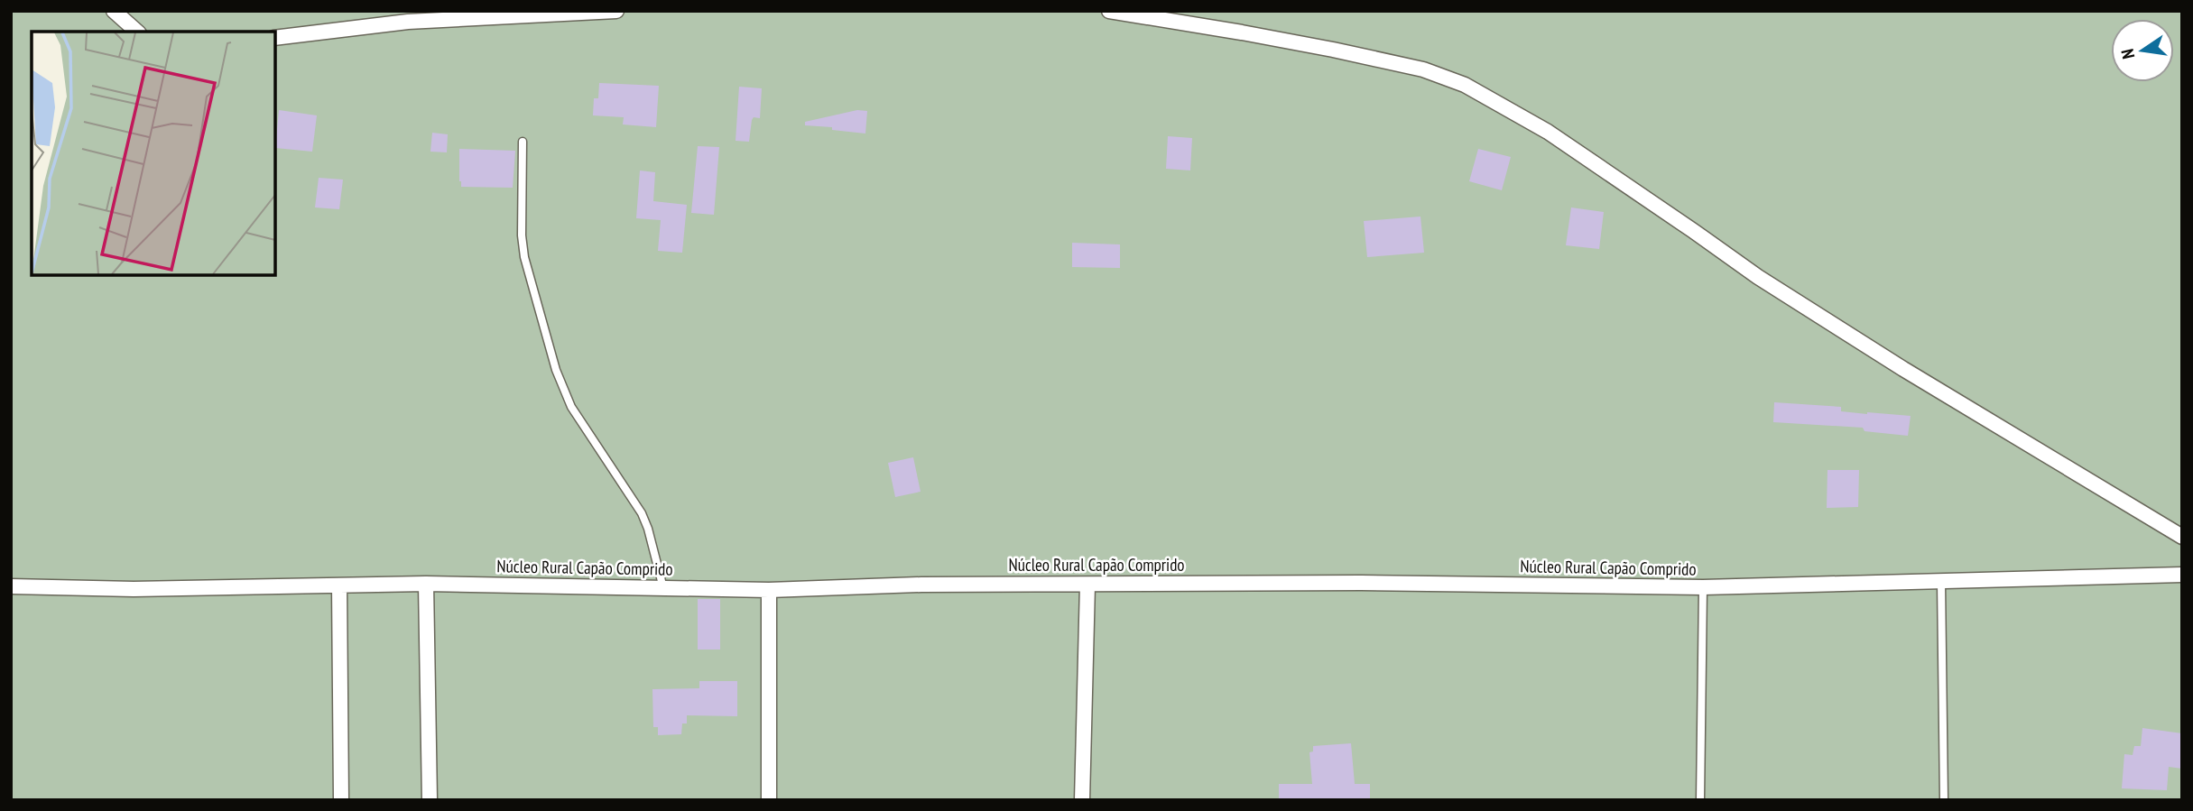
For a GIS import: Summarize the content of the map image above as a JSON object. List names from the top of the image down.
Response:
{
  "streets": {
    "street": ["Núcleo Rural Capão Comprido"]
  },
  "north": "left"
}
